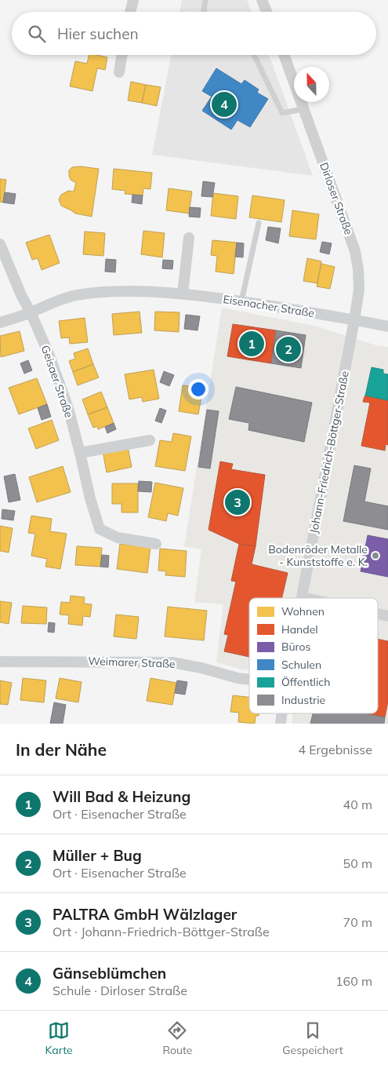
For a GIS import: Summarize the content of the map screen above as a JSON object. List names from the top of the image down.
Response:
{
  "streets": {
    "street": [
      "Dirloser Straße",
      "Eisenacher Straße",
      "Geisaer Straße",
      "Johann-Friedrich-Böttger-Straße",
      "Weimarer Straße"
    ]
  },
  "crossings": [
    ["Dirloser Straße", "Eisenacher Straße"],
    ["Dirloser Straße", "Johann-Friedrich-Böttger-Straße"],
    ["Eisenacher Straße", "Geisaer Straße"],
    ["Eisenacher Straße", "Johann-Friedrich-Böttger-Straße"]
  ],
  "places": ["Bodenröder Metalle - Kunststoffe e. K."],
  "legend": [
    "Wohnen",
    "Handel",
    "Büros",
    "Schulen",
    "Öffentlich",
    "Industrie"
  ],
  "north": "top",
  "page": {
    "search": "Hier suchen",
    "pins": [
      "4",
      "1",
      "2",
      "3"
    ],
    "heading": ["In der Nähe", "4 Ergebnisse"],
    "list": [
      {
        "mark": "1",
        "name": "Will Bad & Heizung",
        "note": "Ort · Eisenacher Straße",
        "value": "40 m"
      },
      {
        "mark": "2",
        "name": "Müller + Bug",
        "note": "Ort · Eisenacher Straße",
        "value": "50 m"
      },
      {
        "mark": "3",
        "name": "PALTRA GmbH Wälzlager",
        "note": "Ort · Johann-Friedrich-Böttger-Straße",
        "value": "70 m"
      },
      {
        "mark": "4",
        "name": "Gänseblümchen",
        "note": "Schule · Dirloser Straße",
        "value": "160 m"
      }
    ],
    "nav": ["Karte", "Route", "Gespeichert"]
  }
}
